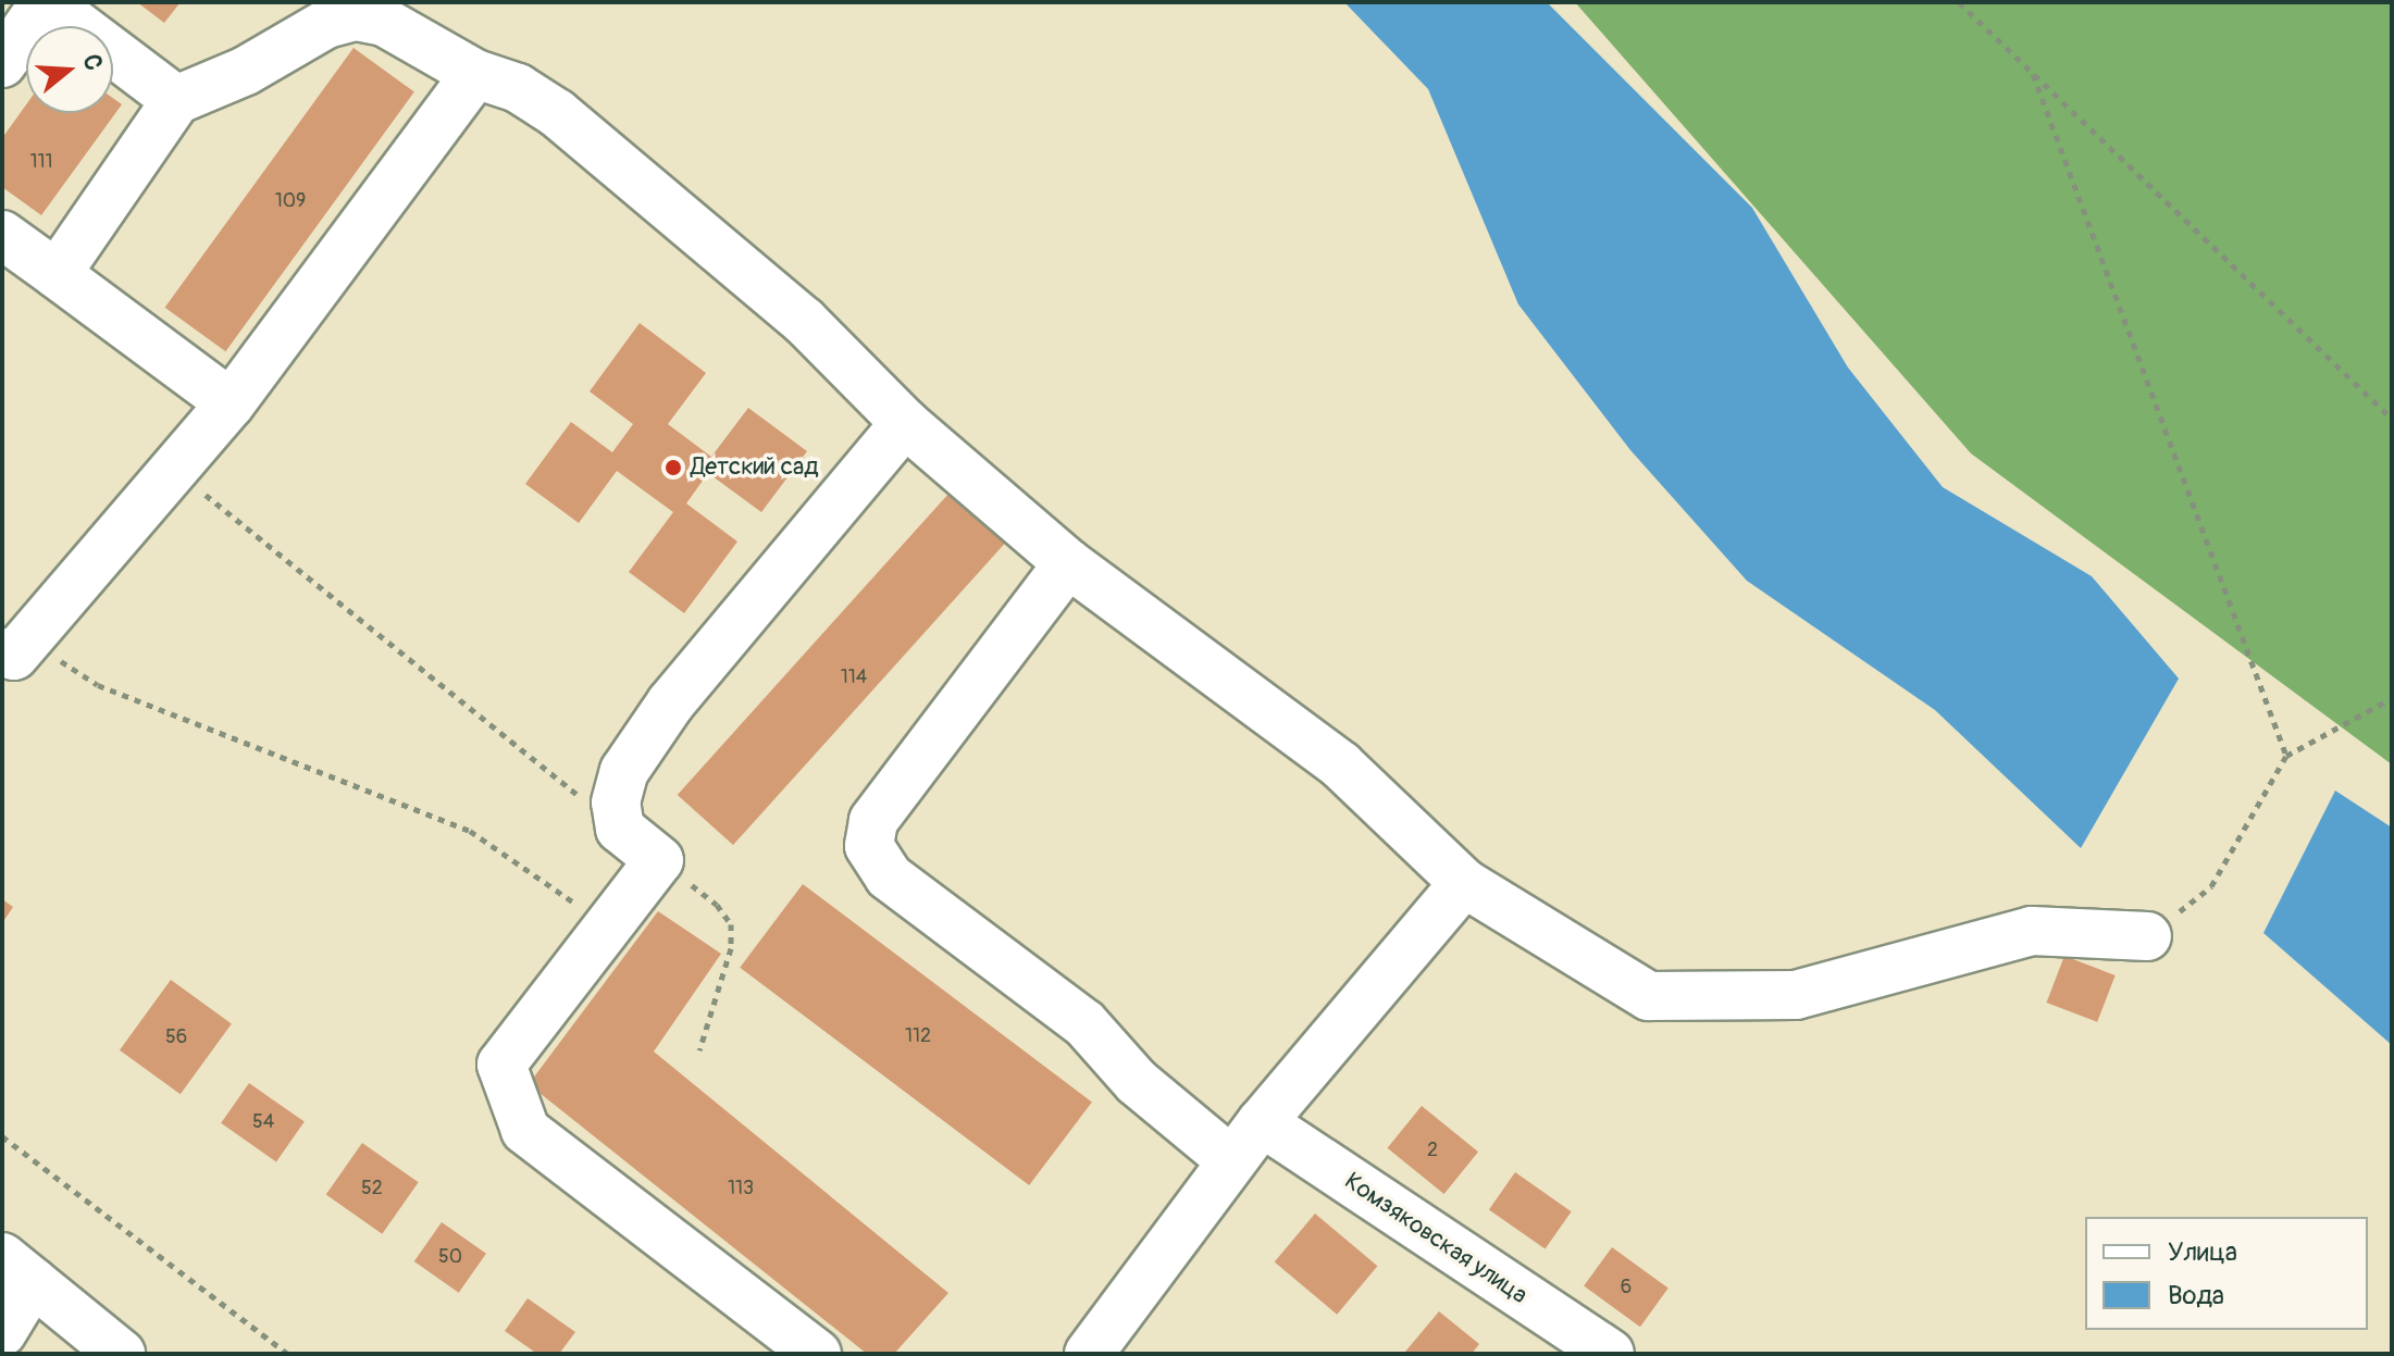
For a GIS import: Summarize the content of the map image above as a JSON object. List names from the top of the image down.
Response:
{
  "streets": {
    "street": ["Комзяковская улица"]
  },
  "places": ["Детский сад"],
  "house_numbers": [
    "111",
    "109",
    "114",
    "112",
    "56",
    "54",
    "2",
    "52",
    "113",
    "50",
    "6"
  ],
  "legend": ["Улица", "Вода"],
  "north": "right"
}
